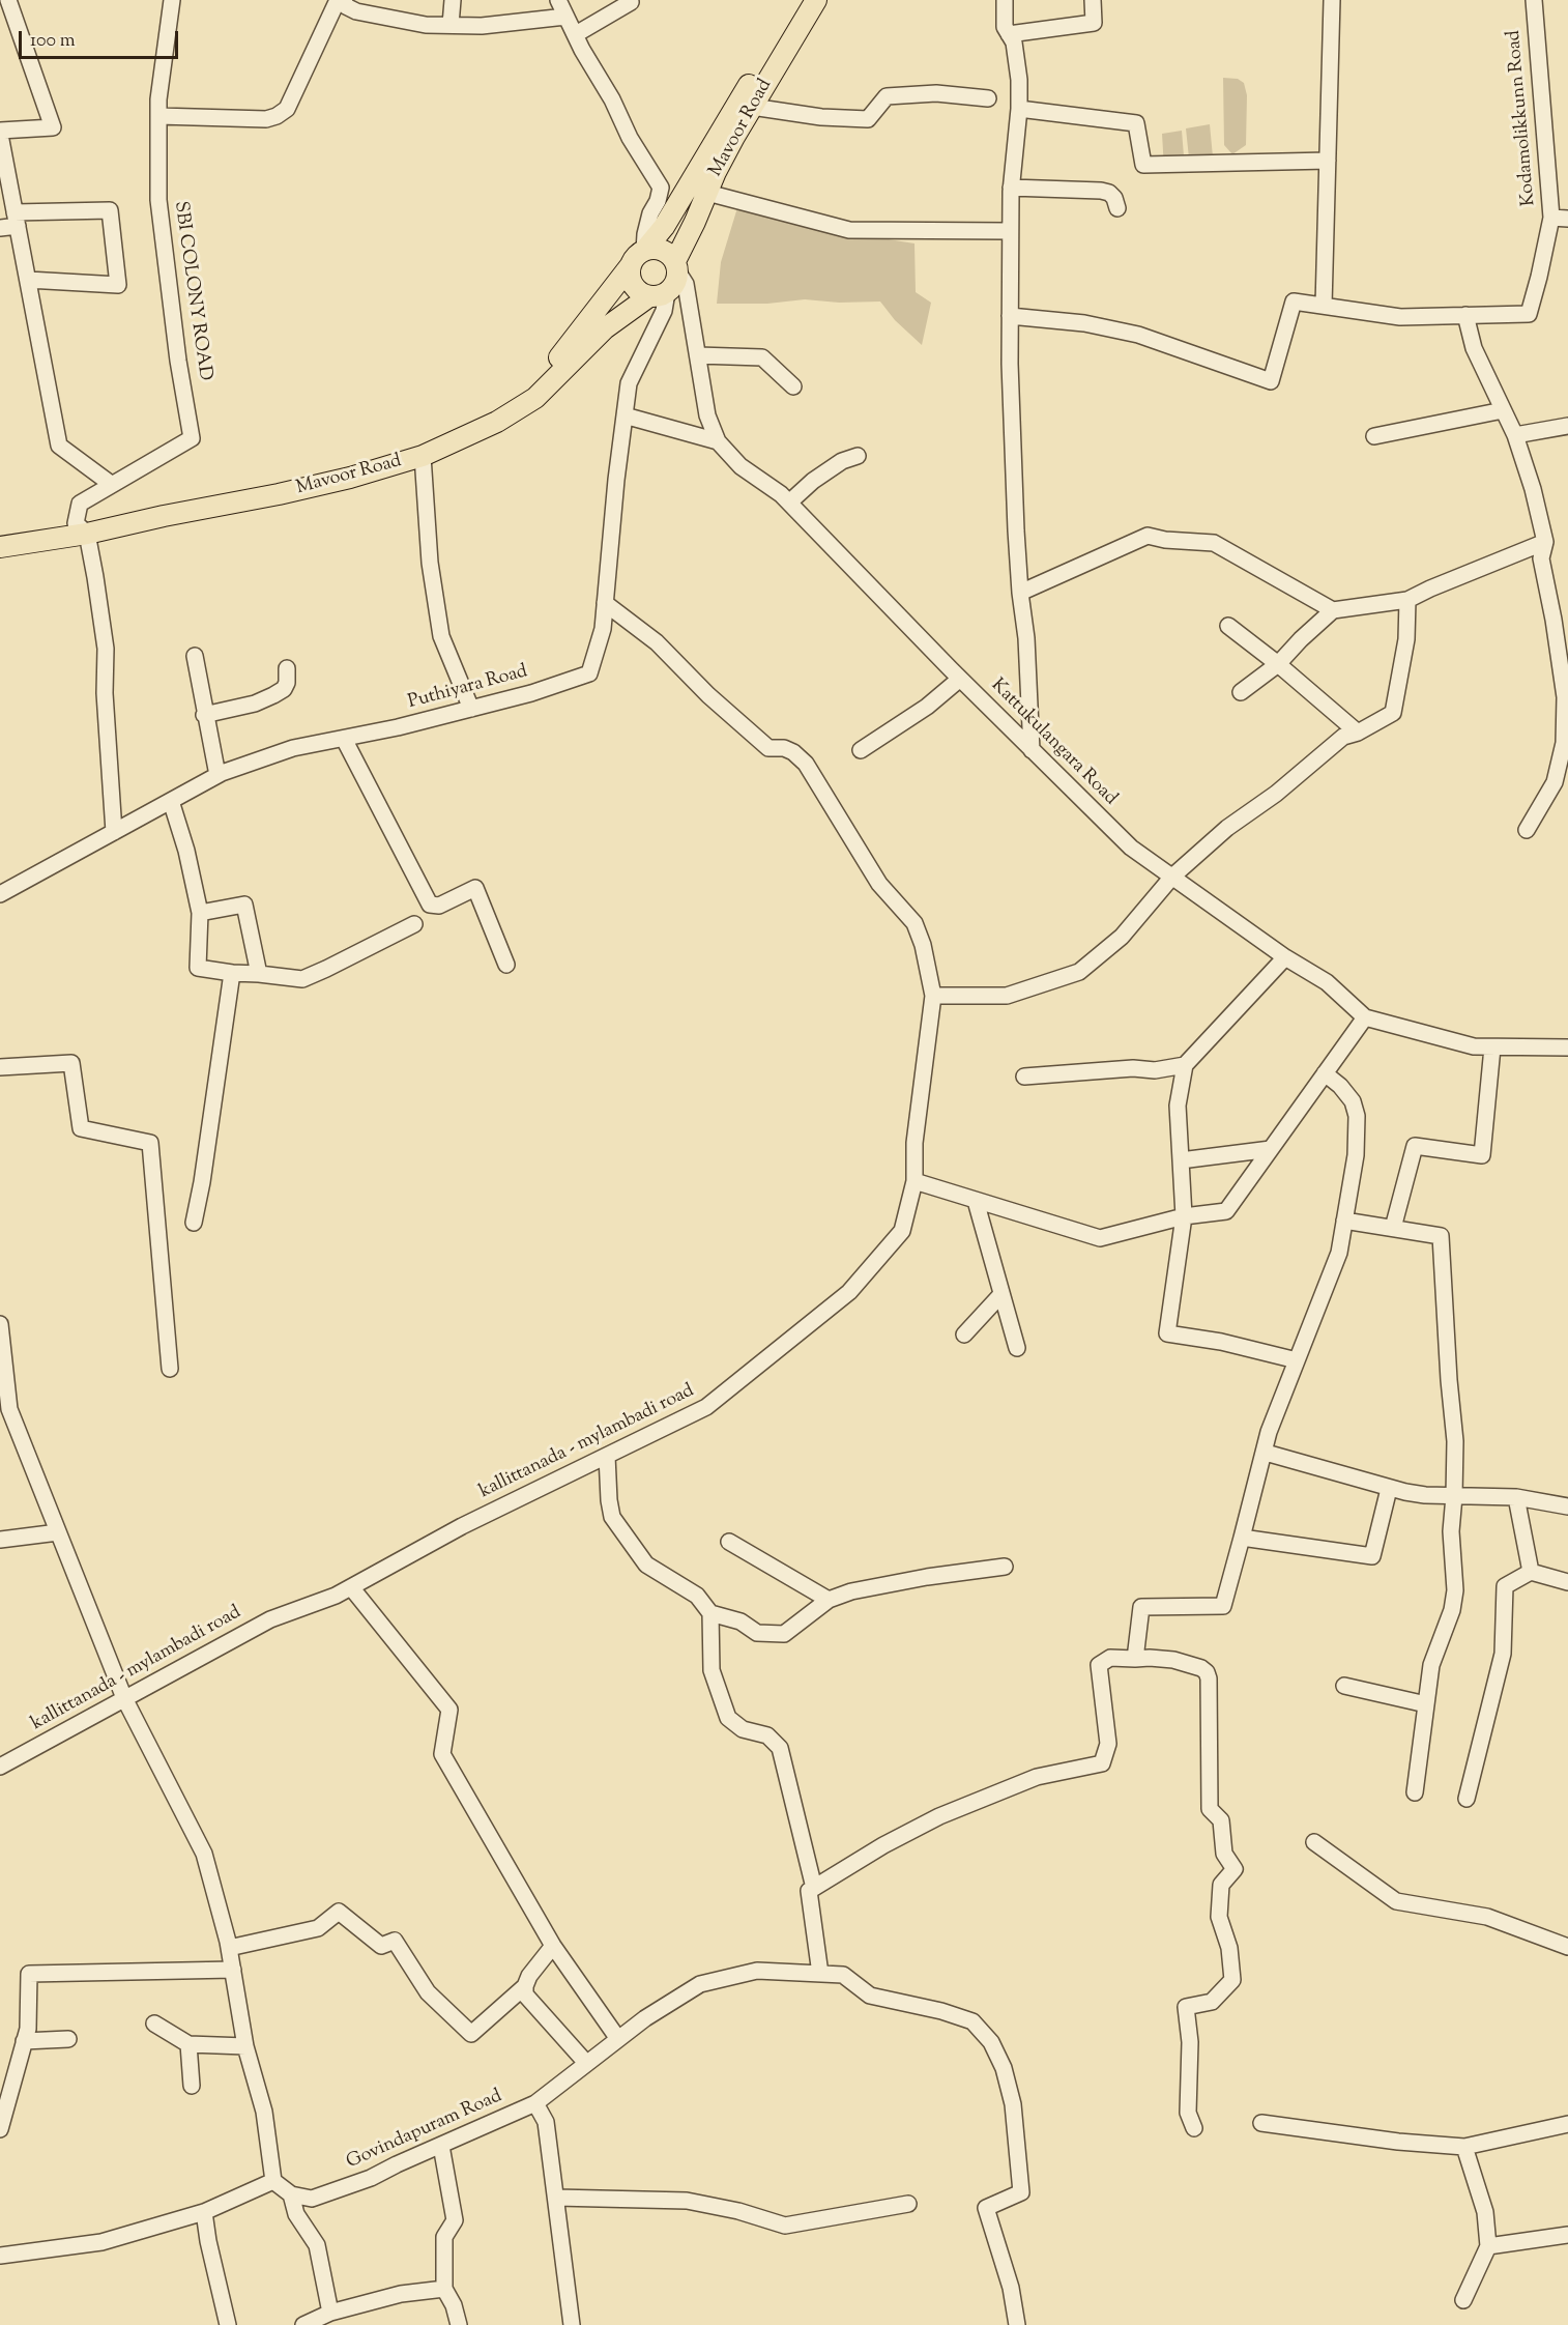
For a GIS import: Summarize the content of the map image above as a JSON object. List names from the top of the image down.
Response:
{
  "streets": {
    "main road": ["Mavoor Road"],
    "street": [
      "Kodamolikkunn Road",
      "SBI COLONY ROAD",
      "Puthiyara Road",
      "Kattukulangara Road",
      "kallittanada - mylambadi road",
      "Govindapuram Road"
    ]
  },
  "crossings": [
    ["Mavoor Road", "SBI COLONY ROAD"],
    ["Mavoor Road", "Puthiyara Road"],
    ["Mavoor Road", "Kattukulangara Road"],
    ["Puthiyara Road", "Kattukulangara Road"],
    ["Puthiyara Road", "kallittanada - mylambadi road"]
  ],
  "scale_bar": "100 m"
}
